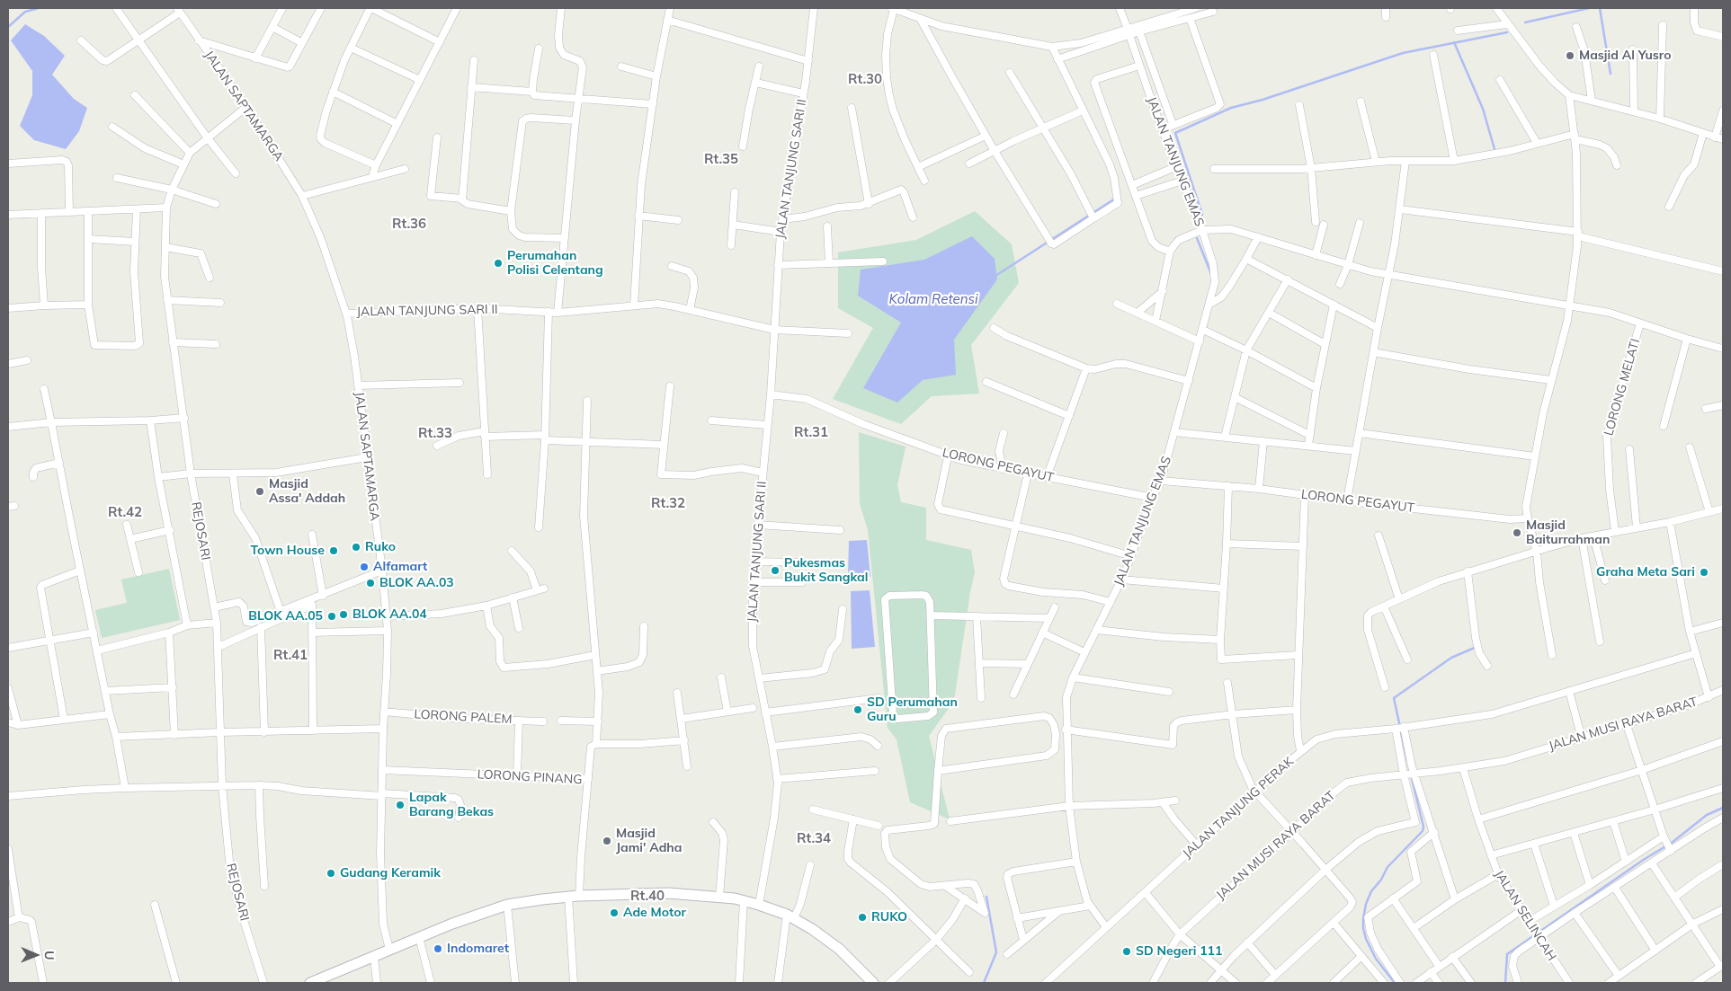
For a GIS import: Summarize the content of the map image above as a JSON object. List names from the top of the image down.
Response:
{
  "streets": {
    "street": [
      "JALAN SAPTAMARGA",
      "JALAN TANJUNG EMAS",
      "JALAN TANJUNG SARI II",
      "LORONG MELATI",
      "LORONG PEGAYUT",
      "REJOSARI",
      "LORONG PALEM",
      "JALAN MUSI RAYA BARAT",
      "LORONG PINANG",
      "JALAN TANJUNG PERAK",
      "JALAN SELINCAH"
    ]
  },
  "crossings": [
    ["JALAN SAPTAMARGA", "JALAN TANJUNG SARI II"],
    ["JALAN SAPTAMARGA", "REJOSARI"],
    ["JALAN SAPTAMARGA", "LORONG PALEM"],
    ["JALAN SAPTAMARGA", "LORONG PINANG"],
    ["JALAN TANJUNG EMAS", "LORONG PEGAYUT"],
    ["JALAN TANJUNG EMAS", "JALAN TANJUNG PERAK"],
    ["JALAN TANJUNG SARI II", "LORONG PEGAYUT"],
    ["LORONG PEGAYUT", "JALAN TANJUNG PERAK"],
    ["JALAN MUSI RAYA BARAT", "JALAN SELINCAH"]
  ],
  "districts": [
    "Rt.30",
    "Rt.35",
    "Rt.36",
    "Rt.31",
    "Rt.33",
    "Rt.32",
    "Rt.42",
    "Rt.41",
    "Rt.34",
    "Rt.40"
  ],
  "water": ["Kolam Retensi"],
  "places": [
    "Masjid Al Yusro",
    "Perumahan Polisi Celentang",
    "Masjid Assa' Addah",
    "Masjid Baiturrahman",
    "Ruko",
    "Town House",
    "Alfamart",
    "Pukesmas Bukit Sangkal",
    "Graha Meta Sari",
    "BLOK AA.03",
    "BLOK AA.04",
    "BLOK AA.05",
    "SD Perumahan Guru",
    "Lapak Barang Bekas",
    "Masjid Jami' Adha",
    "Gudang Keramik",
    "Ade Motor",
    "RUKO",
    "Indomaret",
    "SD Negeri 111"
  ],
  "north": "right"
}
